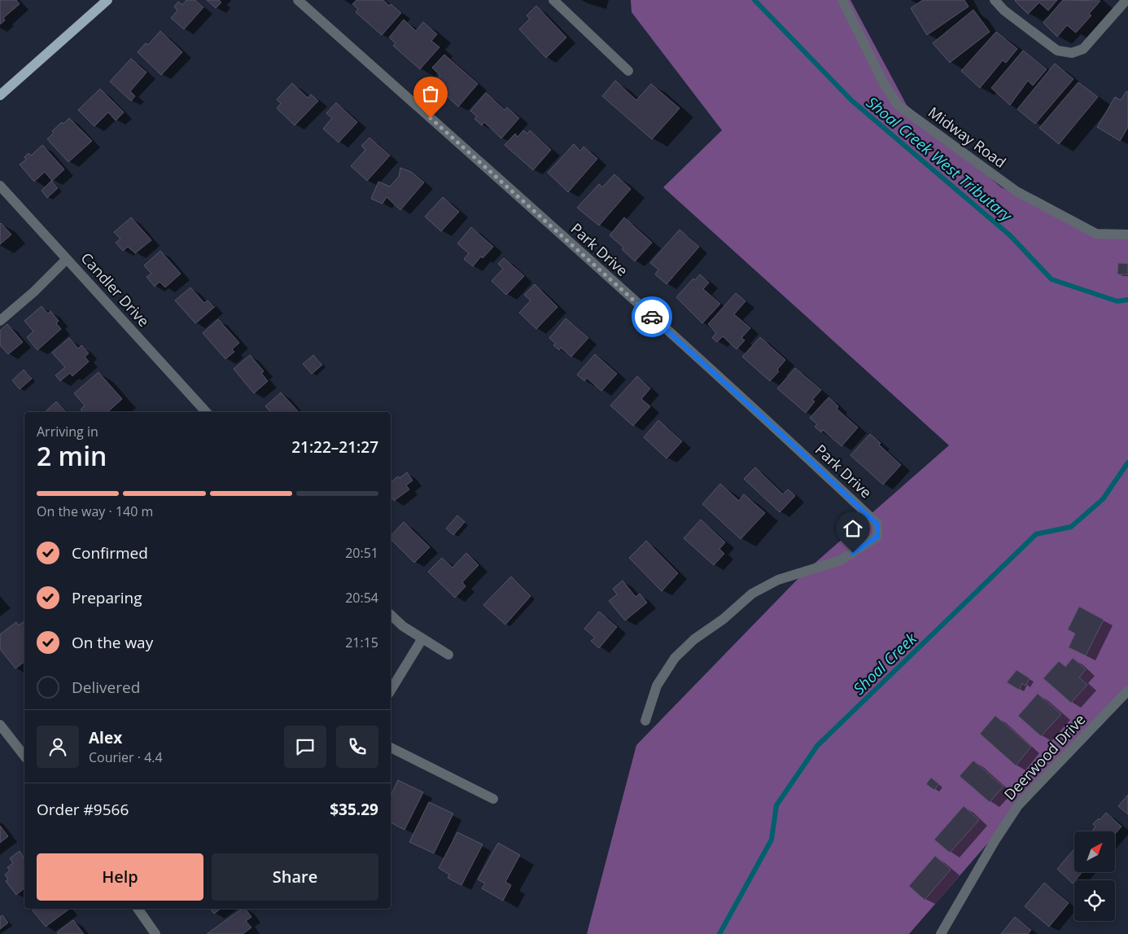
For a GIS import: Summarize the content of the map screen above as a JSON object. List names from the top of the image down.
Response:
{
  "streets": {
    "street": [
      "Midway Road",
      "Park Drive",
      "Candler Drive",
      "Deerwood Drive"
    ]
  },
  "water": ["Shoal Creek West Tributary", "Shoal Creek"],
  "north": "top right",
  "page": {
    "heading": ["2 min", "Arriving in", "21:22–21:27"],
    "panel": [
      "Alex",
      "Courier · 4.4",
      "Order #9566",
      "$35.29"
    ],
    "bar": "On the way · 140 m",
    "list": [
      ["Confirmed", "20:51"],
      ["Preparing", "20:54"],
      ["On the way", "21:15"],
      "Delivered"
    ],
    "buttons": ["Help", "Share"]
  }
}
